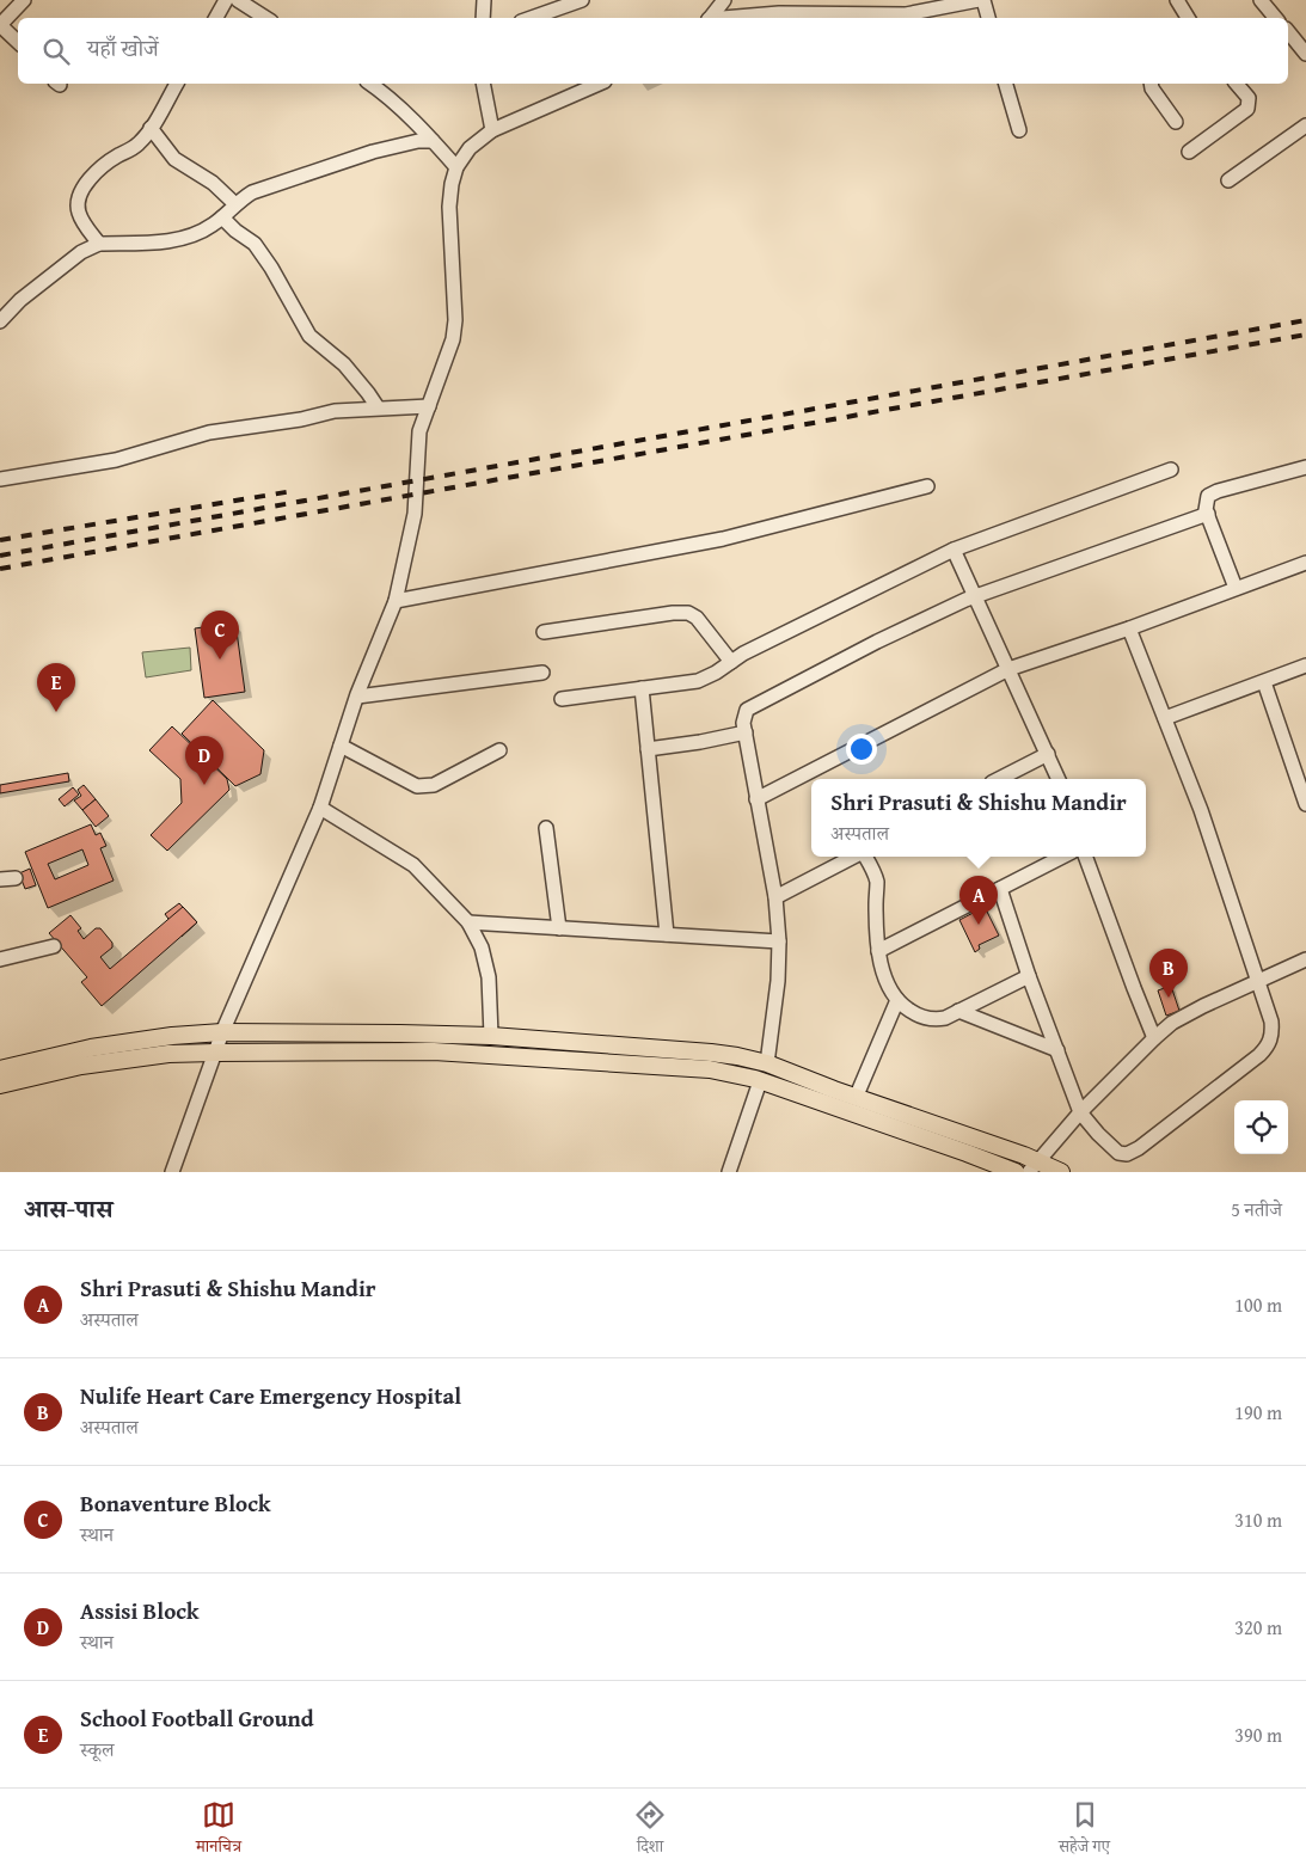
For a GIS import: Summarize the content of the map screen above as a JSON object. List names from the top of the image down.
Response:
{
  "page": {
    "search": "यहाँ खोजें",
    "pins": [
      "C",
      "E",
      "D",
      "A",
      "B"
    ],
    "popup": ["Shri Prasuti & Shishu Mandir", "अस्पताल"],
    "heading": ["आस-पास", "5 नतीजे"],
    "list": [
      {
        "mark": "A",
        "name": "Shri Prasuti & Shishu Mandir",
        "note": "अस्पताल",
        "value": "100 m"
      },
      {
        "mark": "B",
        "name": "Nulife Heart Care Emergency Hospital",
        "note": "अस्पताल",
        "value": "190 m"
      },
      {
        "mark": "C",
        "name": "Bonaventure Block",
        "note": "स्थान",
        "value": "310 m"
      },
      {
        "mark": "D",
        "name": "Assisi Block",
        "note": "स्थान",
        "value": "320 m"
      },
      {
        "mark": "E",
        "name": "School Football Ground",
        "note": "स्कूल",
        "value": "390 m"
      }
    ],
    "nav": ["मानचित्र", "दिशा", "सहेजे गए"]
  }
}
